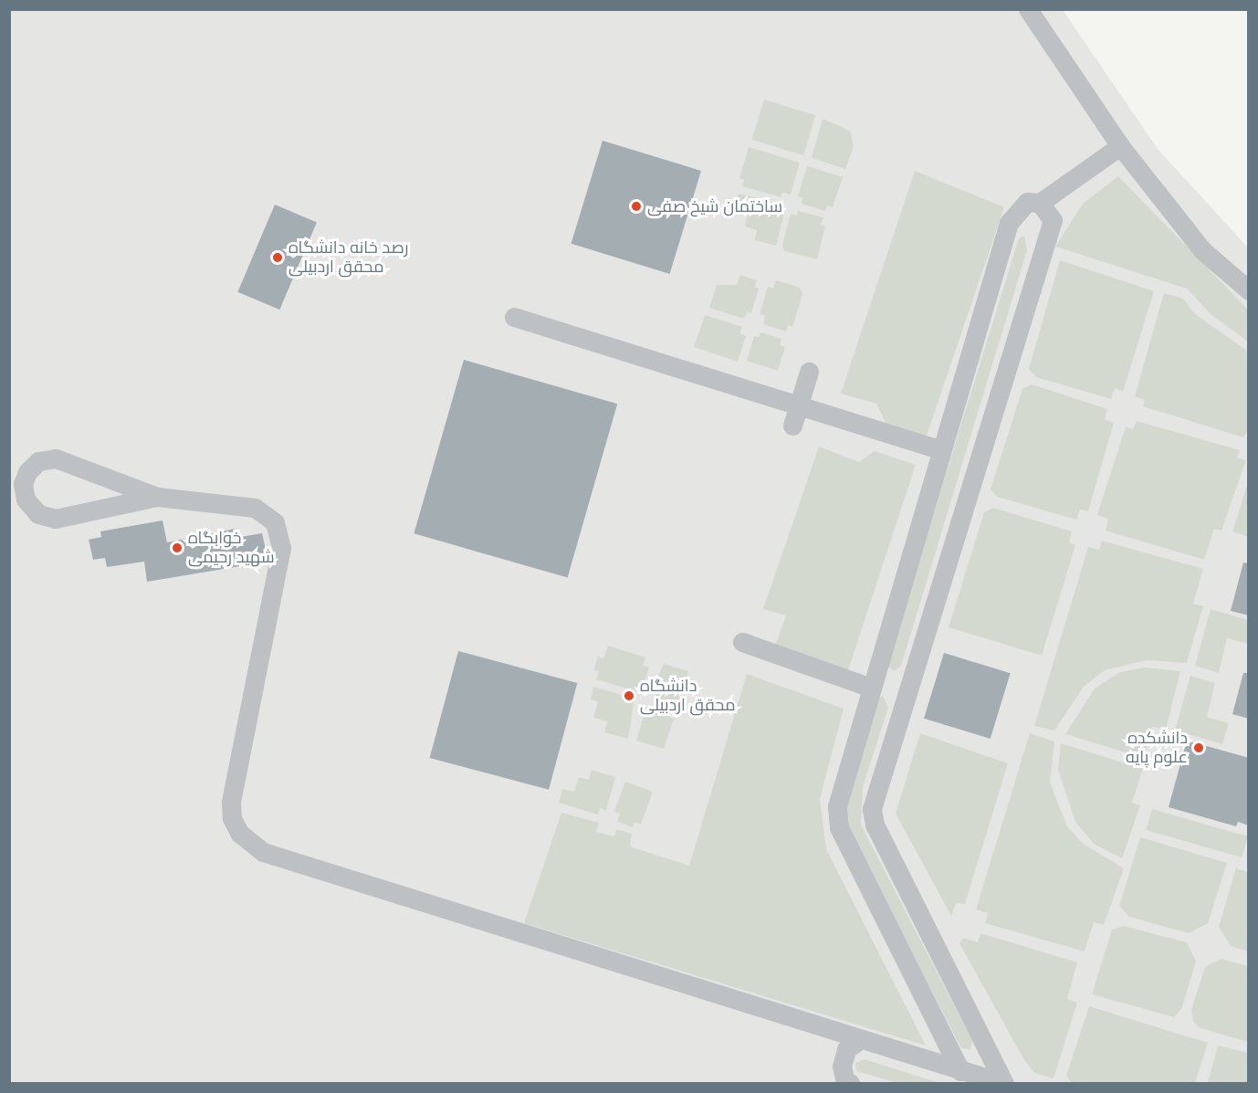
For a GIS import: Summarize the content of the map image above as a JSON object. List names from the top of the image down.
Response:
{
  "places": [
    "ساختمان شیخ صفی",
    "رصد خانه دانشگاه محقق اردبیلی",
    "خوابگاه شهید رحیمی",
    "دانشگاه محقق اردبیلی",
    "دانشکده علوم پایه"
  ]
}
